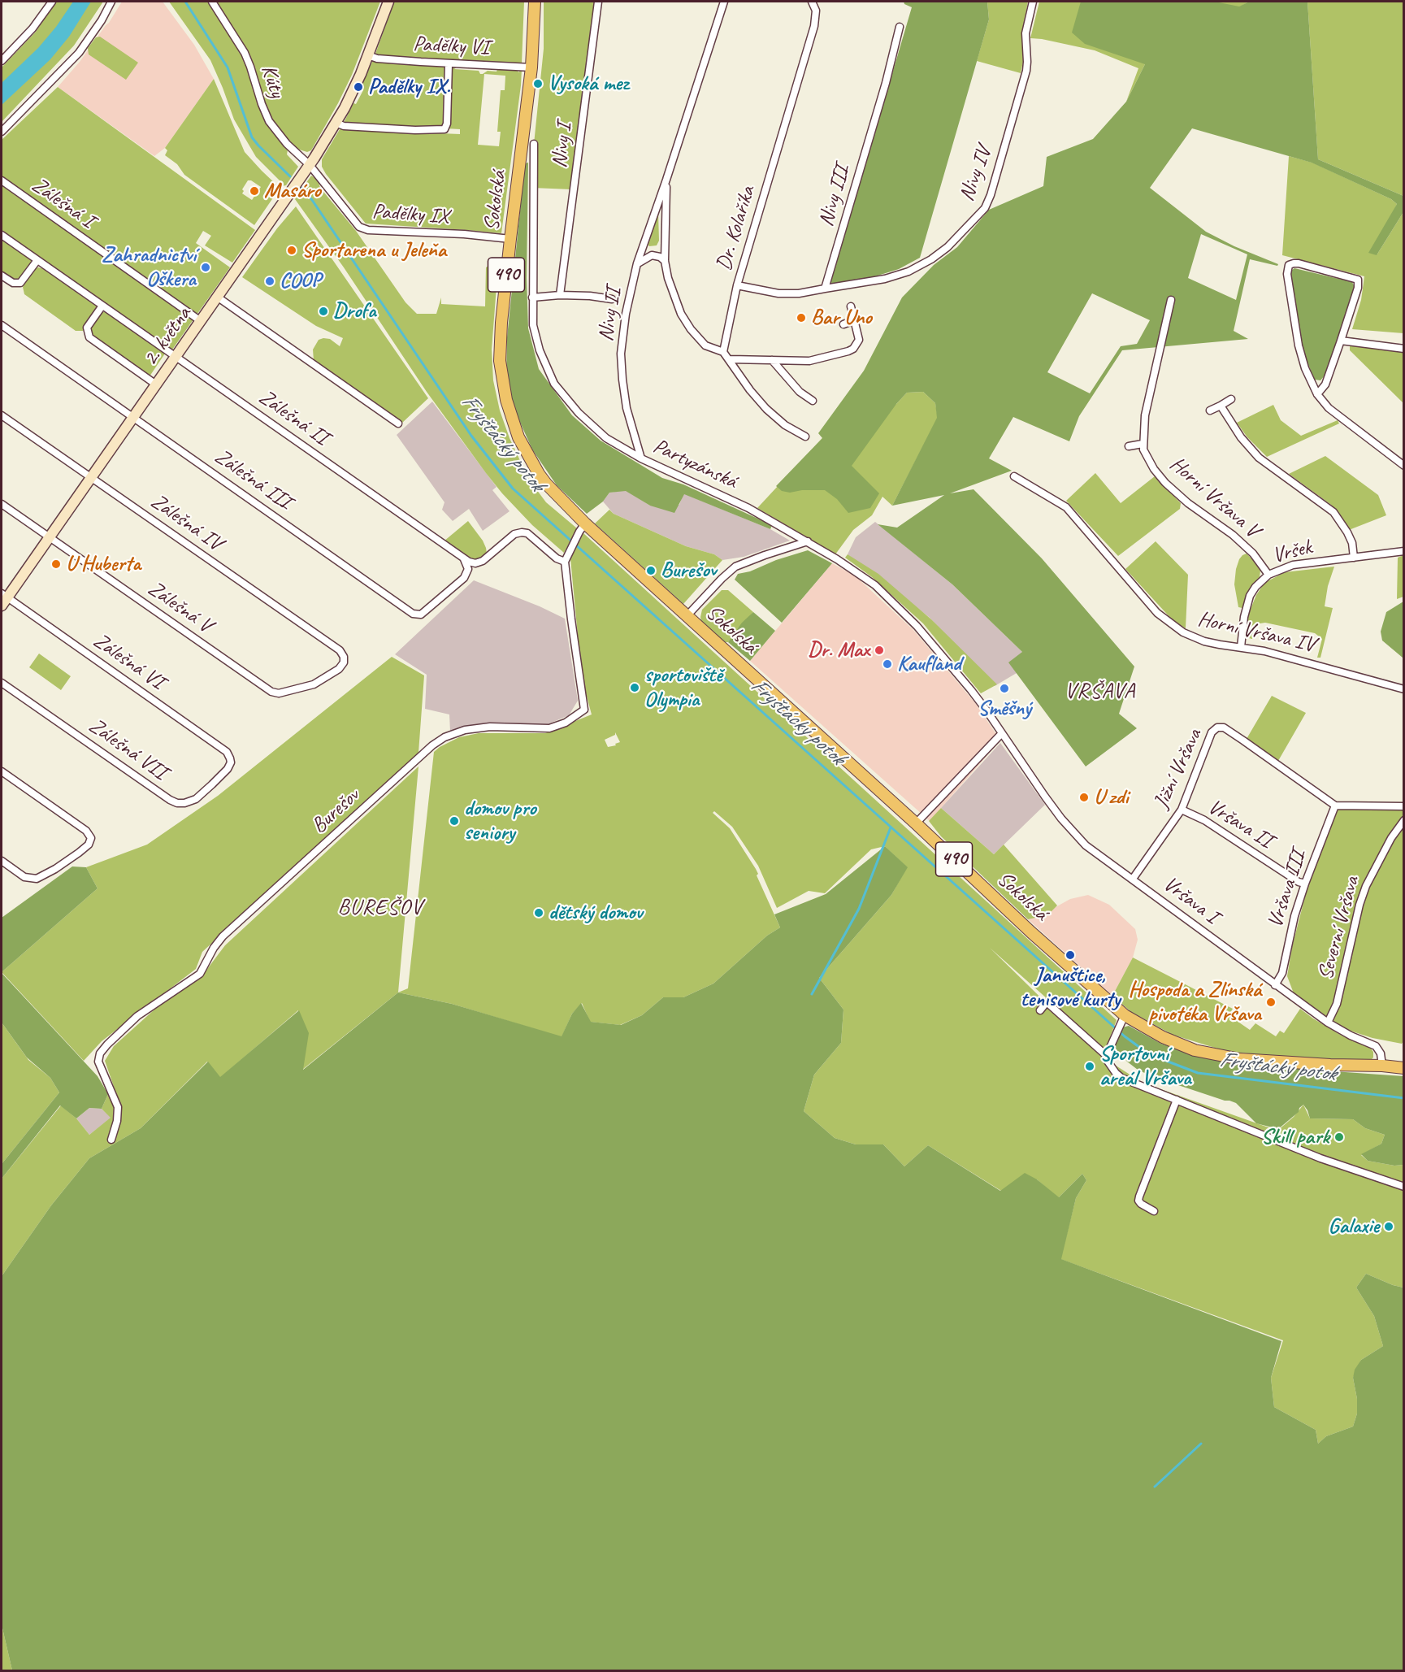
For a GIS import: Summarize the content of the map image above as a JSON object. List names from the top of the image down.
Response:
{
  "streets": {
    "main road": ["Sokolská", "490"],
    "street": [
      "Padělky VI",
      "Kúty",
      "Nivy I",
      "Nivy IV",
      "Nivy III",
      "Zálešná I",
      "Padělky IX",
      "Dr. Kolaříka",
      "Nivy II",
      "2. května",
      "Zálešná II",
      "Partyzánská",
      "Zálešná III",
      "Horní Vršava V",
      "Zálešná IV",
      "Vršek",
      "Zálešná V",
      "Horní Vršava IV",
      "Zálešná VI",
      "Zálešná VII",
      "Jižní Vršava",
      "Burešov",
      "Vršava II",
      "Vršava III",
      "Vršava I",
      "Severní Vršava"
    ]
  },
  "crossings": [
    ["Padělky VI", "Sokolská"],
    ["Padělky VI", "2. května"],
    ["Kúty", "Padělky IX"],
    ["Kúty", "2. května"],
    ["Nivy IV", "Nivy III"],
    ["Sokolská", "Padělky IX"],
    ["Sokolská", "490"],
    ["Sokolská", "Vršava I"],
    ["Zálešná I", "2. května"],
    ["Padělky IX", "2. května"],
    ["Dr. Kolaříka", "Nivy II"],
    ["490", "Vršava I"],
    ["Nivy II", "Partyzánská"],
    ["2. května", "Zálešná II"],
    ["2. května", "Zálešná III"],
    ["2. května", "Zálešná IV"],
    ["2. května", "Zálešná V"],
    ["2. května", "Zálešná VI"],
    ["Zálešná II", "Zálešná III"],
    ["Partyzánská", "Vršava I"],
    ["Horní Vršava V", "Vršek"],
    ["Zálešná IV", "Zálešná V"],
    ["Vršek", "Horní Vršava IV"],
    ["Zálešná VI", "Zálešná VII"],
    ["Jižní Vršava", "Vršava II"],
    ["Jižní Vršava", "Vršava III"],
    ["Jižní Vršava", "Vršava I"],
    ["Vršava II", "Vršava III"],
    ["Vršava III", "Vršava I"],
    ["Vršava I", "Severní Vršava"]
  ],
  "districts": ["VRŠAVA", "BUREŠOV"],
  "water": ["Fryštácký potok"],
  "places": [
    "Vysoká mez",
    "Padělky IX.",
    "Masáro",
    "Sportarena u Jeleňa",
    "Zahradnictví Oškera",
    "COOP",
    "Drofa",
    "Bar Uno",
    "U Huberta",
    "Burešov",
    "Dr. Max",
    "Kaufland",
    "sportoviště Olympia",
    "Směšný",
    "U zdi",
    "domov pro seniory",
    "dětský domov",
    "Januštice, tenisové kurty",
    "Hospoda a Zlínská pivotéka Vršava",
    "Sportovní areál Vršava",
    "Skill park",
    "Galaxie"
  ]
}
